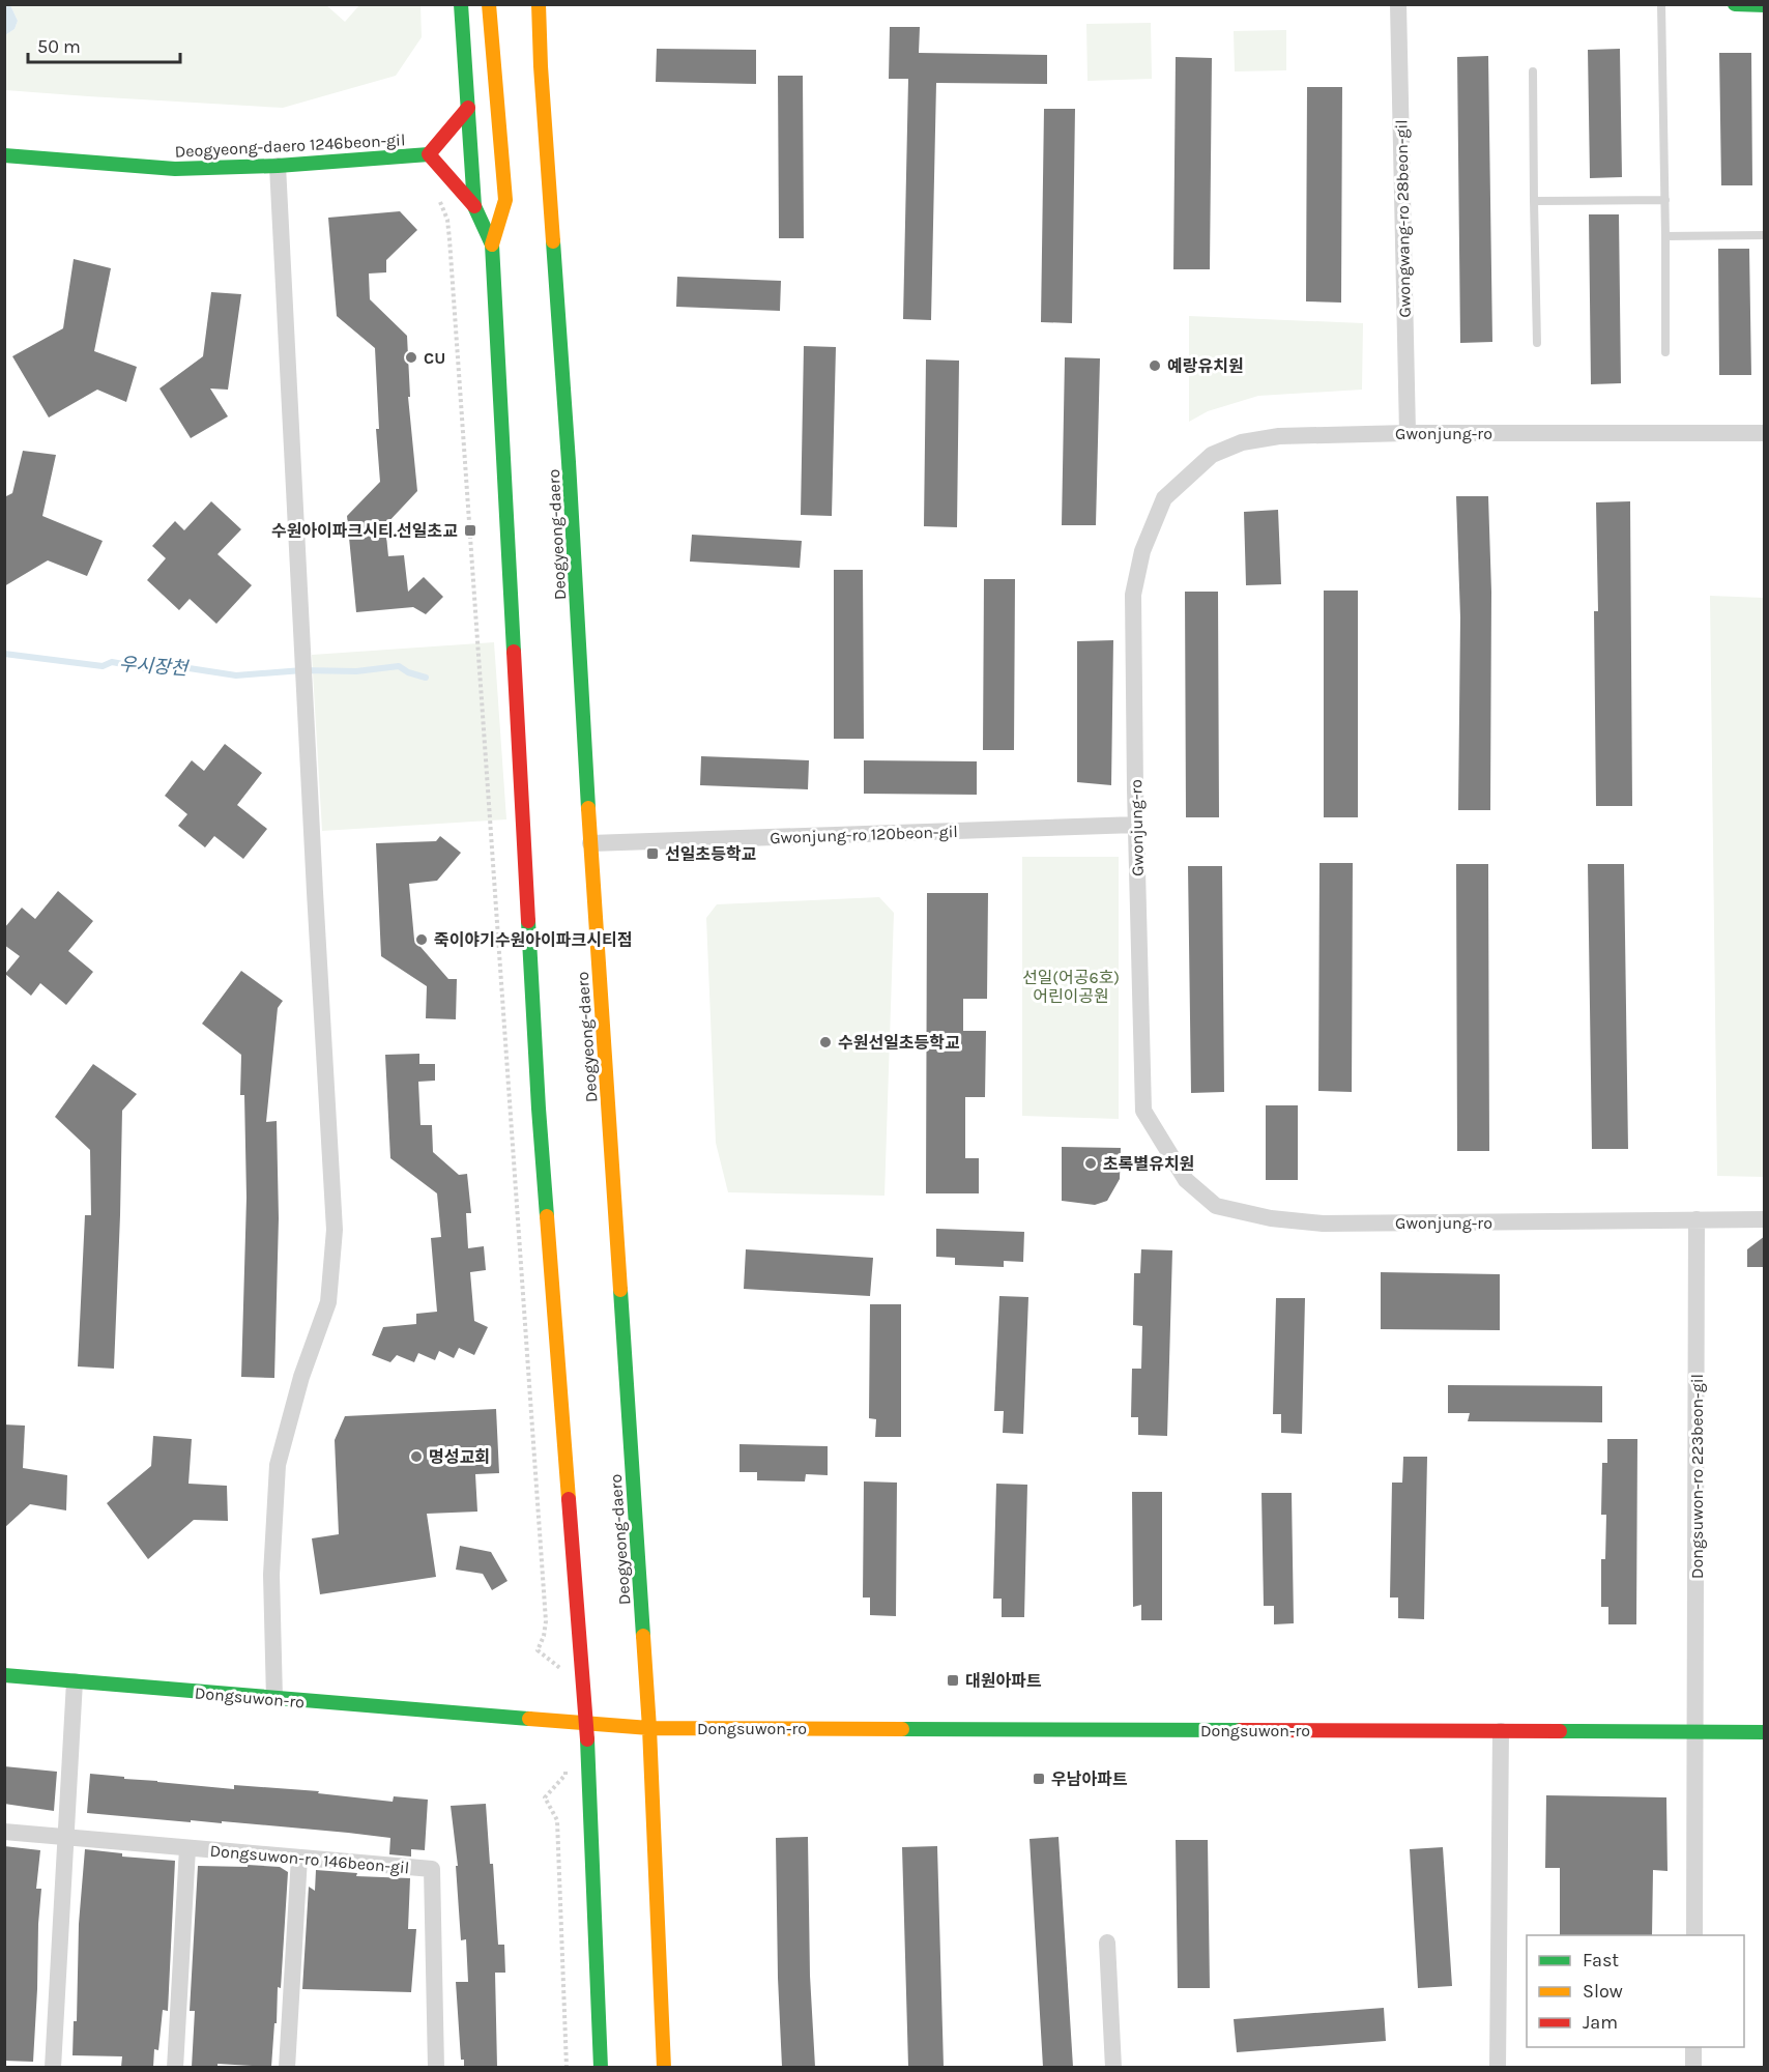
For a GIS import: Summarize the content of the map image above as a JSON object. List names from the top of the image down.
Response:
{
  "streets": {
    "main road": ["Deogyeong-daero 1246beon-gil", "Deogyeong-daero", "Dongsuwon-ro"],
    "street": [
      "Gwongwang-ro 28beon-gil",
      "Gwonjung-ro",
      "Gwonjung-ro 120beon-gil",
      "Dongsuwon-ro 223beon-gil",
      "Dongsuwon-ro 146beon-gil"
    ]
  },
  "crossings": [
    ["Gwongwang-ro 28beon-gil", "Gwonjung-ro"],
    ["Gwonjung-ro", "Gwonjung-ro 120beon-gil"],
    ["Gwonjung-ro", "Dongsuwon-ro 223beon-gil"],
    ["Deogyeong-daero", "Gwonjung-ro 120beon-gil"],
    ["Deogyeong-daero", "Dongsuwon-ro"],
    ["Dongsuwon-ro 223beon-gil", "Dongsuwon-ro"]
  ],
  "water": ["우시장천"],
  "parks": ["선일(어공6호) 어린이공원"],
  "places": {
    "other": [
      "CU",
      "예랑유치원",
      "죽이야기수원아이파크시티점",
      "수원선일초등학교",
      "초록별유치원",
      "명성교회"
    ],
    "transit": [
      "수원아이파크시티.선일초교",
      "선일초등학교",
      "대원아파트",
      "우남아파트"
    ]
  },
  "legend": ["Fast", "Slow", "Jam"],
  "scale_bar": "50 m"
}
